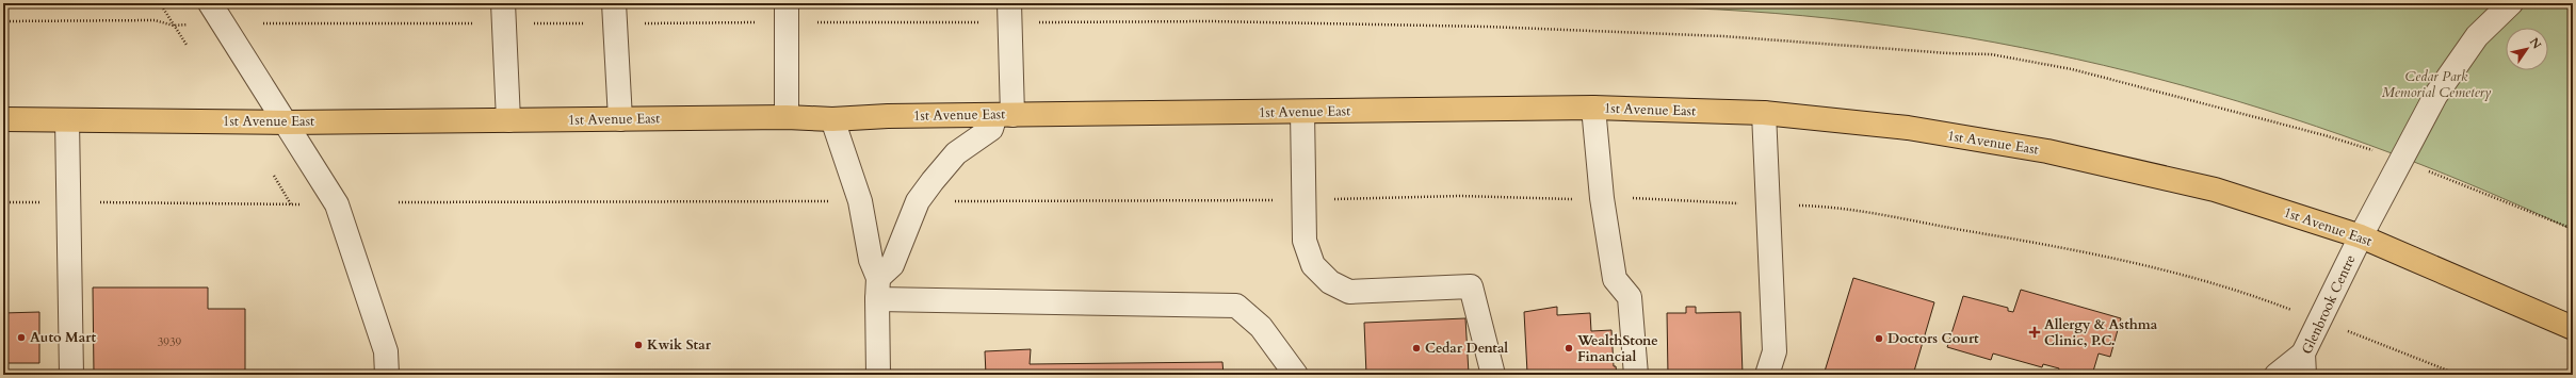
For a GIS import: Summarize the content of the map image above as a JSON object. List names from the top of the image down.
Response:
{
  "streets": {
    "main road": ["1st Avenue East"],
    "street": ["Glenbrook Centre"]
  },
  "crossings": [
    ["1st Avenue East", "Glenbrook Centre"]
  ],
  "parks": ["Cedar Park Memorial Cemetery"],
  "places": {
    "health": ["Allergy & Asthma Clinic, P.C."],
    "other": [
      "Auto Mart",
      "Doctors Court",
      "Kwik Star",
      "Cedar Dental",
      "WealthStone Financial"
    ]
  },
  "house_numbers": ["3939"],
  "north": "top right"
}
